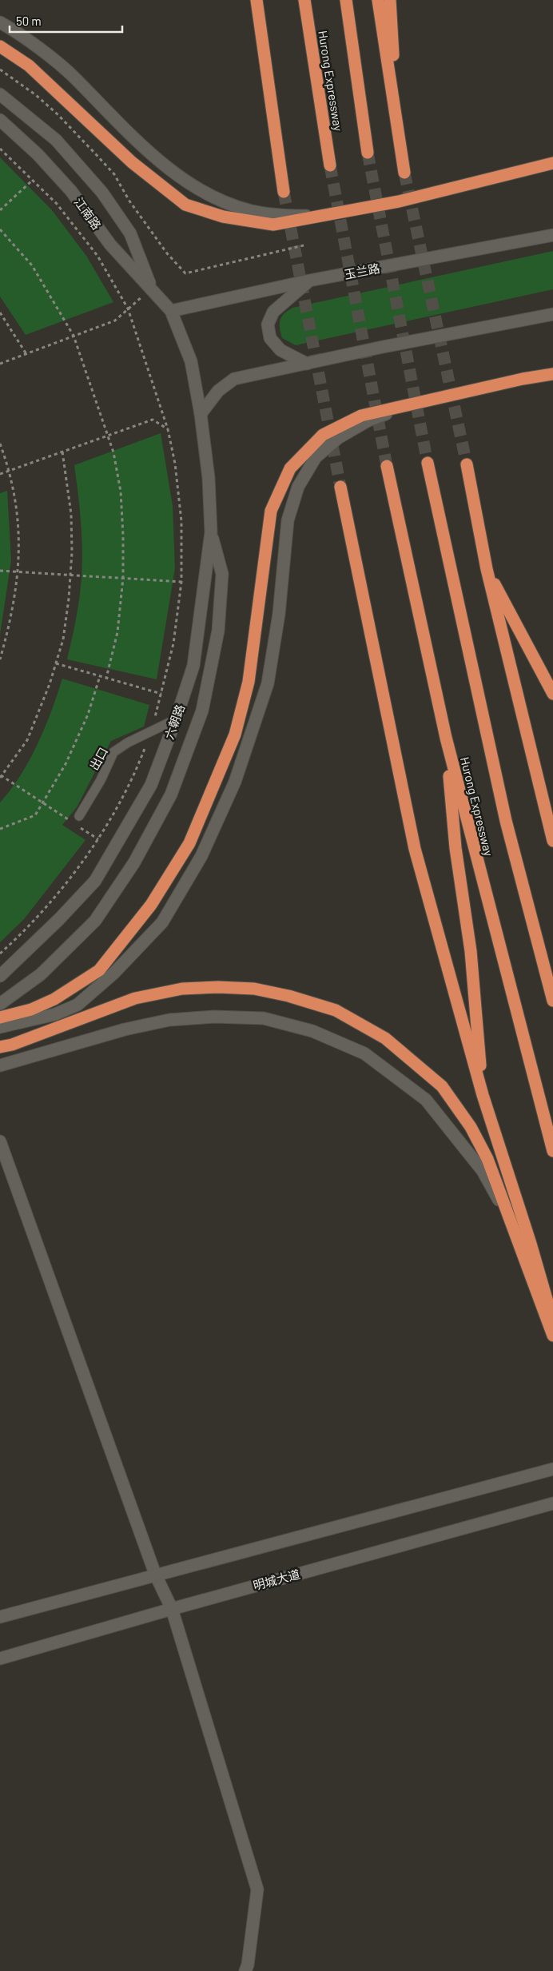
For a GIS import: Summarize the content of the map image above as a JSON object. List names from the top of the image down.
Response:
{
  "streets": {
    "highway": ["Hurong Expressway"],
    "street": [
      "江南路",
      "玉兰路",
      "六朝路",
      "明城大道"
    ],
    "lane": ["出口"]
  },
  "crossings": [
    ["江南路", "玉兰路"],
    ["江南路", "六朝路"],
    ["六朝路", "出口"]
  ],
  "scale_bar": "50 m"
}
